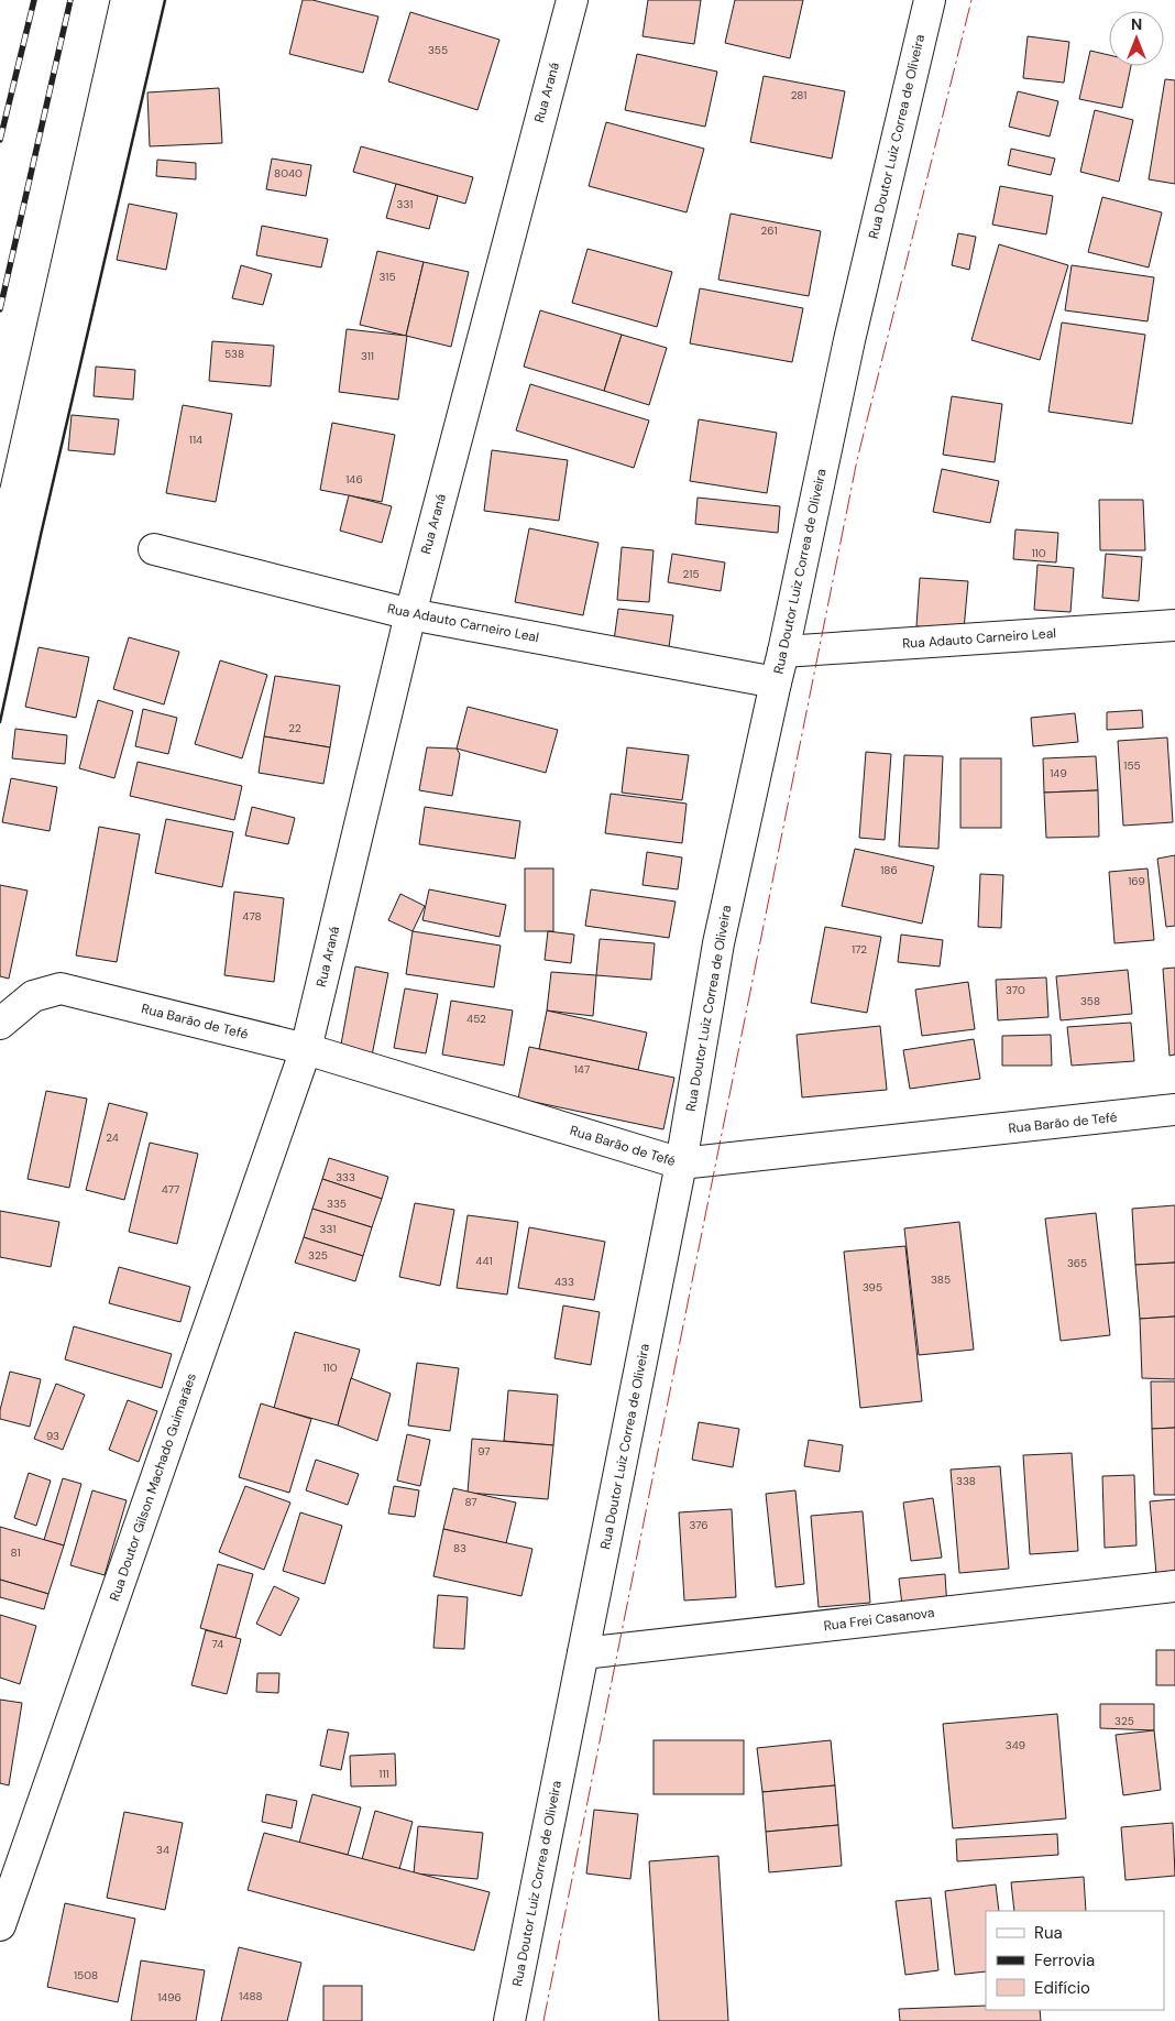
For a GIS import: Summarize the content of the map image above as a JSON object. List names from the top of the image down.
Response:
{
  "streets": {
    "street": [
      "Rua Araná",
      "Rua Doutor Luiz Correa de Oliveira",
      "Rua Adauto Carneiro Leal",
      "Rua Barão de Tefé",
      "Rua Doutor Gilson Machado Guimarães",
      "Rua Frei Casanova"
    ]
  },
  "crossings": [
    ["Rua Araná", "Rua Adauto Carneiro Leal"],
    ["Rua Araná", "Rua Barão de Tefé"],
    ["Rua Araná", "Rua Doutor Gilson Machado Guimarães"],
    ["Rua Doutor Luiz Correa de Oliveira", "Rua Adauto Carneiro Leal"],
    ["Rua Doutor Luiz Correa de Oliveira", "Rua Barão de Tefé"],
    ["Rua Doutor Luiz Correa de Oliveira", "Rua Frei Casanova"],
    ["Rua Barão de Tefé", "Rua Doutor Gilson Machado Guimarães"]
  ],
  "house_numbers": [
    "355",
    "281",
    "8040",
    "331",
    "261",
    "315",
    "538",
    "311",
    "114",
    "146",
    "110",
    "215",
    "22",
    "155",
    "149",
    "186",
    "169",
    "478",
    "172",
    "370",
    "358",
    "452",
    "147",
    "24",
    "333",
    "477",
    "335",
    "331",
    "325",
    "441",
    "365",
    "385",
    "433",
    "395",
    "110",
    "93",
    "97",
    "338",
    "87",
    "376",
    "83",
    "81",
    "74",
    "325",
    "349",
    "111",
    "34",
    "1508",
    "1488",
    "1496"
  ],
  "legend": ["Rua", "Ferrovia", "Edifício"],
  "north": "top"
}
